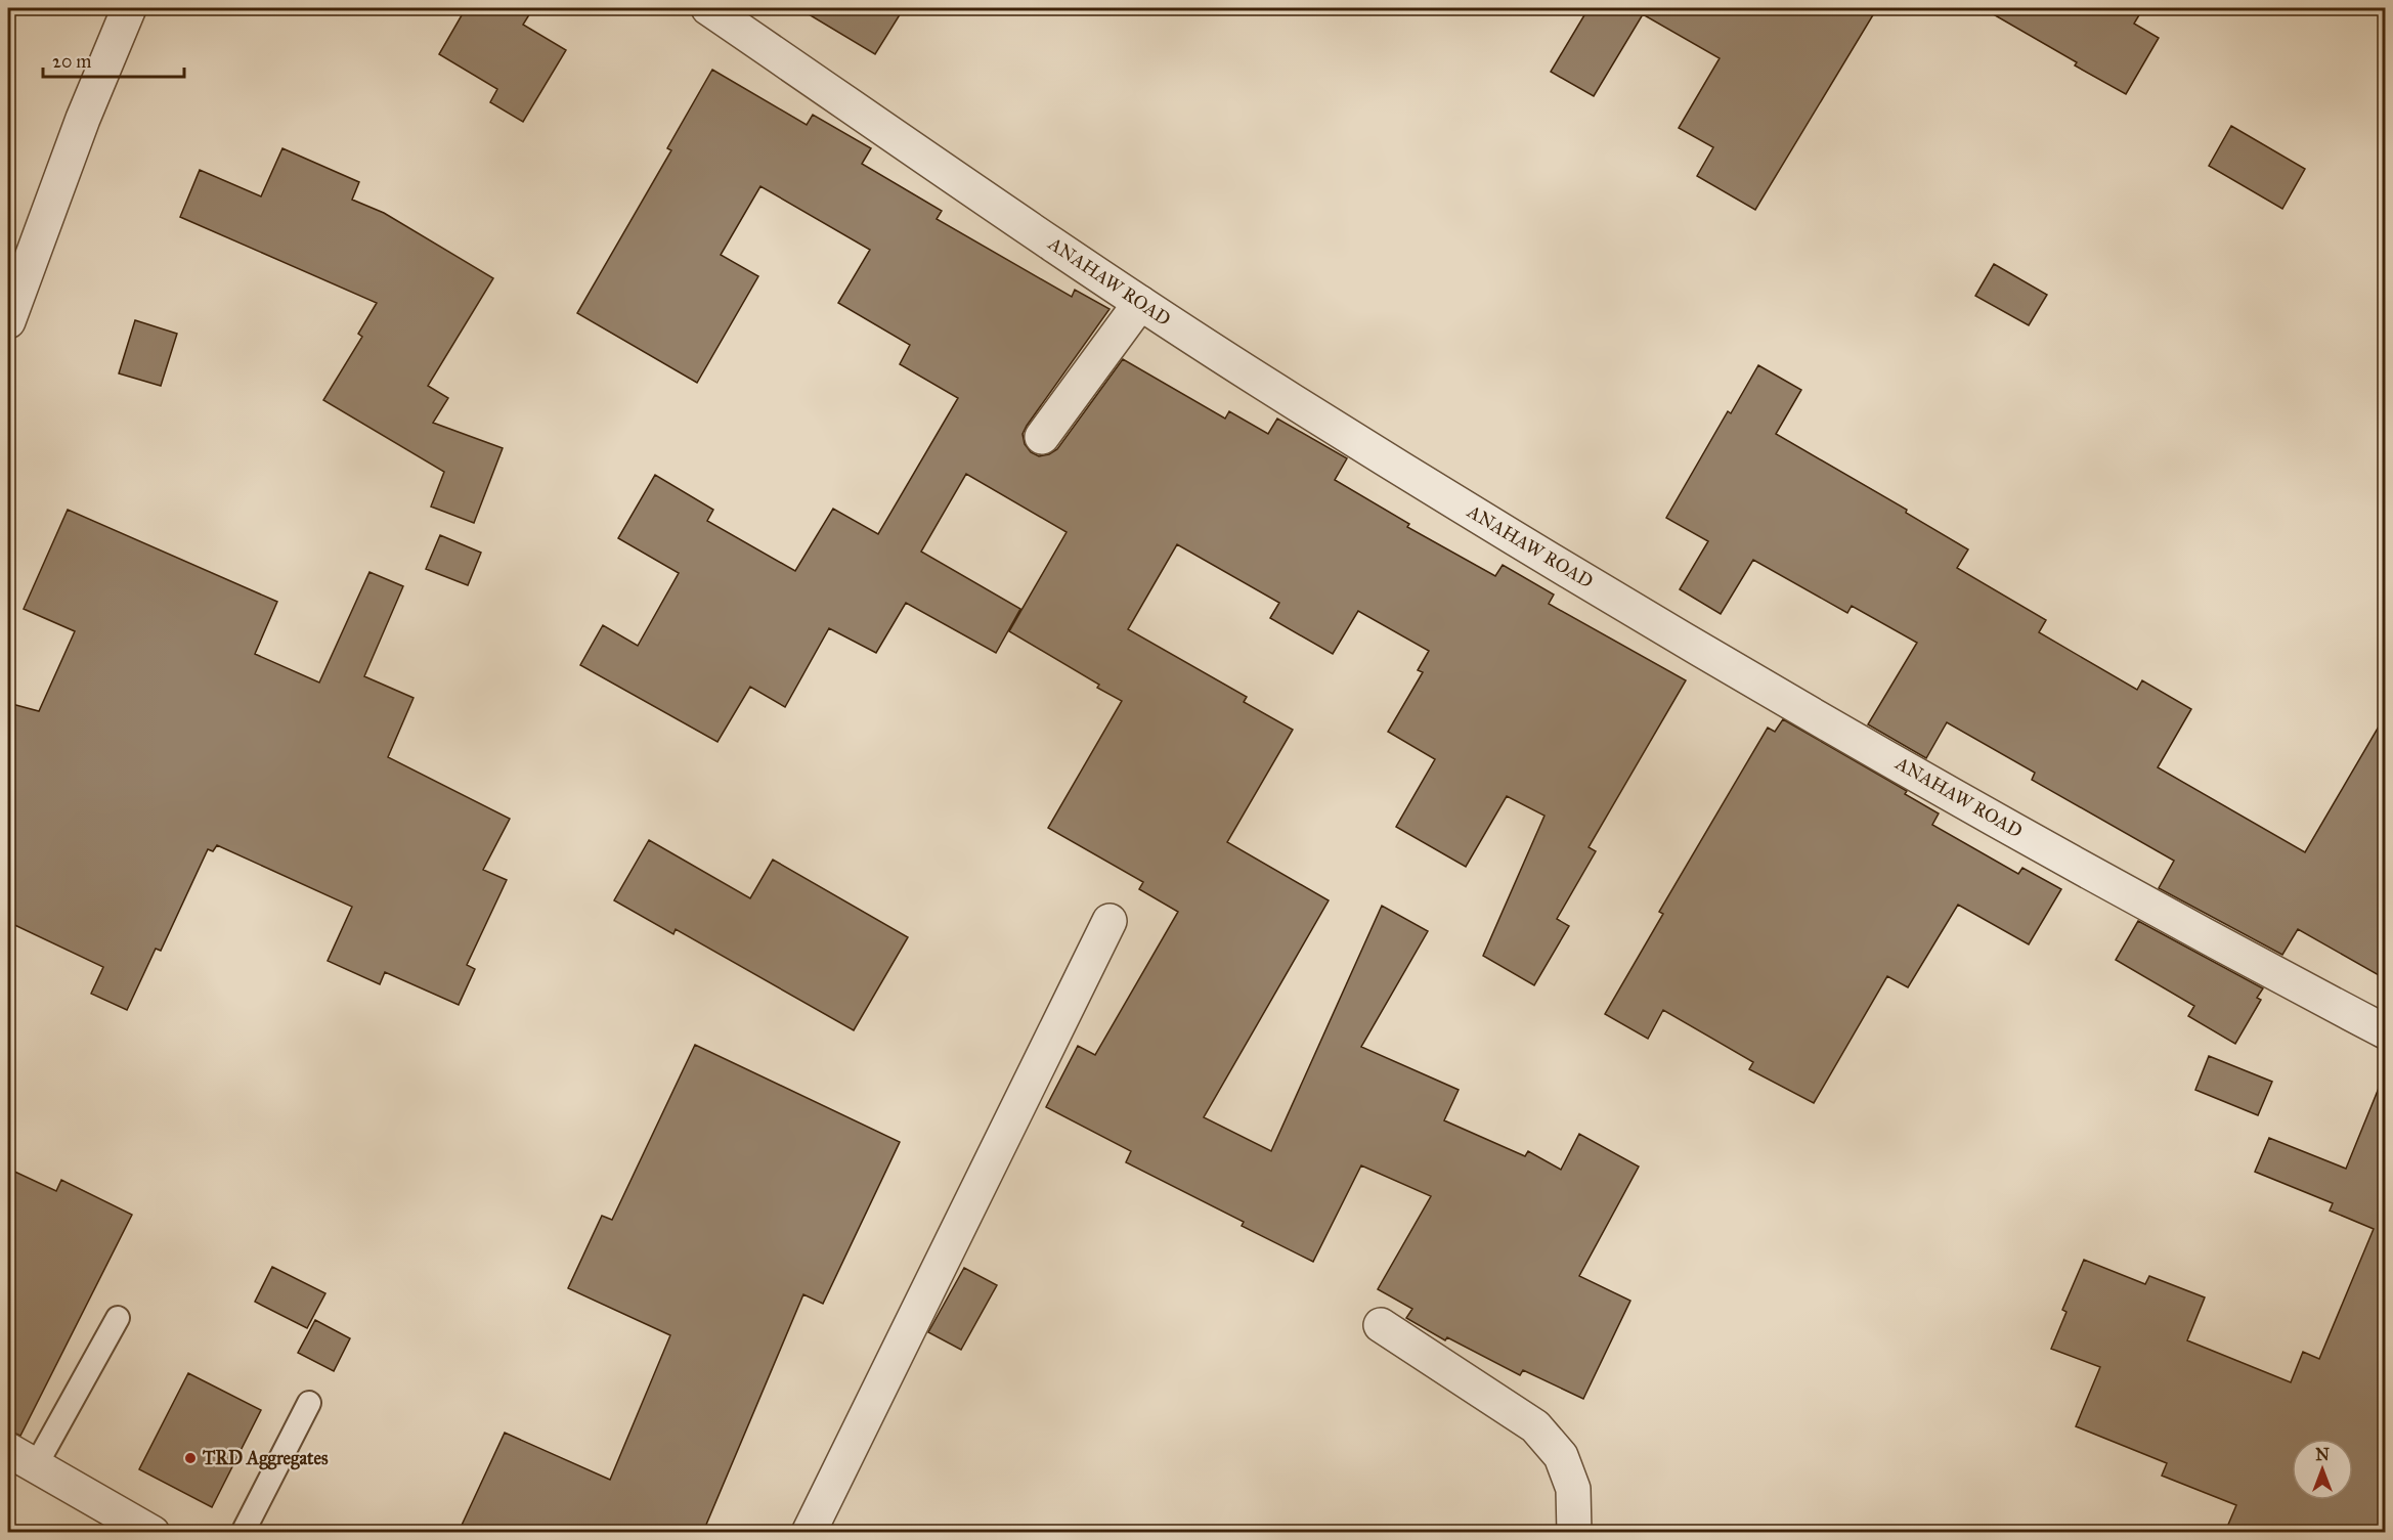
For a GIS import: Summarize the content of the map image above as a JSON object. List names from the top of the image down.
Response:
{
  "streets": {
    "street": ["ANAHAW ROAD"]
  },
  "places": ["TRD Aggregates"],
  "scale_bar": "20 m",
  "north": "top"
}
